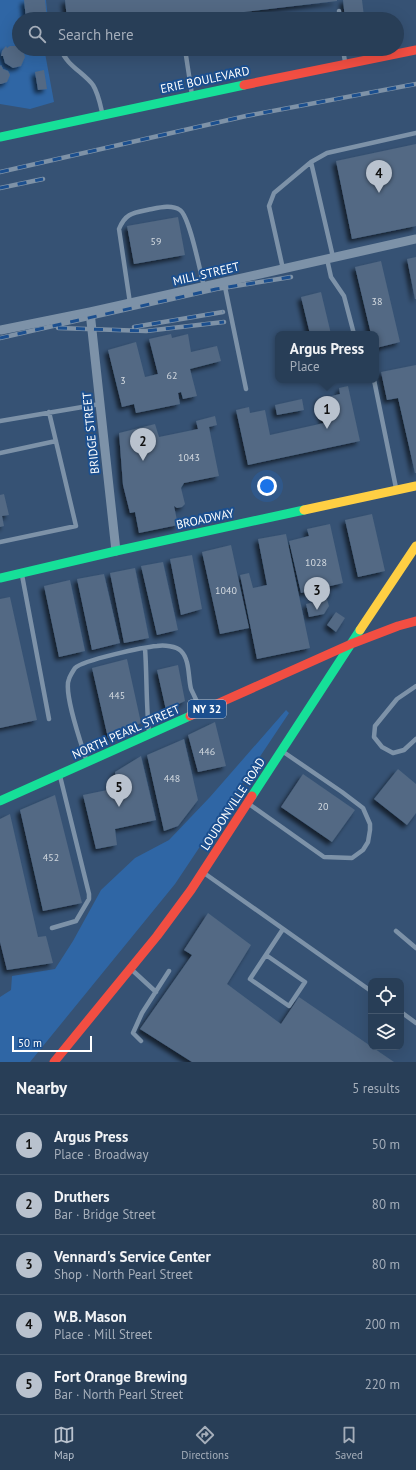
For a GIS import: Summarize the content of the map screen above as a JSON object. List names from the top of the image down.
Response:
{
  "streets": {
    "main road": [
      "ERIE BOULEVARD",
      "BROADWAY",
      "NY 32",
      "NORTH PEARL STREET",
      "LOUDONVILLE ROAD"
    ],
    "street": ["MILL STREET", "BRIDGE STREET"]
  },
  "crossings": [
    ["MILL STREET", "BRIDGE STREET"],
    ["BRIDGE STREET", "BROADWAY"],
    ["NORTH PEARL STREET", "LOUDONVILLE ROAD"]
  ],
  "house_numbers": [
    "59",
    "38",
    "62",
    "3",
    "1043",
    "1028",
    "1040",
    "445",
    "446",
    "448",
    "20",
    "452"
  ],
  "scale_bar": "50 m",
  "page": {
    "search": "Search here",
    "pins": [
      "4",
      "1",
      "2",
      "3",
      "5"
    ],
    "popup": ["Argus Press", "Place"],
    "scale": "50 m",
    "heading": ["Nearby", "5 results"],
    "list": [
      {
        "mark": "1",
        "name": "Argus Press",
        "note": "Place · Broadway",
        "value": "50 m"
      },
      {
        "mark": "2",
        "name": "Druthers",
        "note": "Bar · Bridge Street",
        "value": "80 m"
      },
      {
        "mark": "3",
        "name": "Vennard's Service Center",
        "note": "Shop · North Pearl Street",
        "value": "80 m"
      },
      {
        "mark": "4",
        "name": "W.B. Mason",
        "note": "Place · Mill Street",
        "value": "200 m"
      },
      {
        "mark": "5",
        "name": "Fort Orange Brewing",
        "note": "Bar · North Pearl Street",
        "value": "220 m"
      }
    ],
    "nav": ["Map", "Directions", "Saved"]
  }
}
